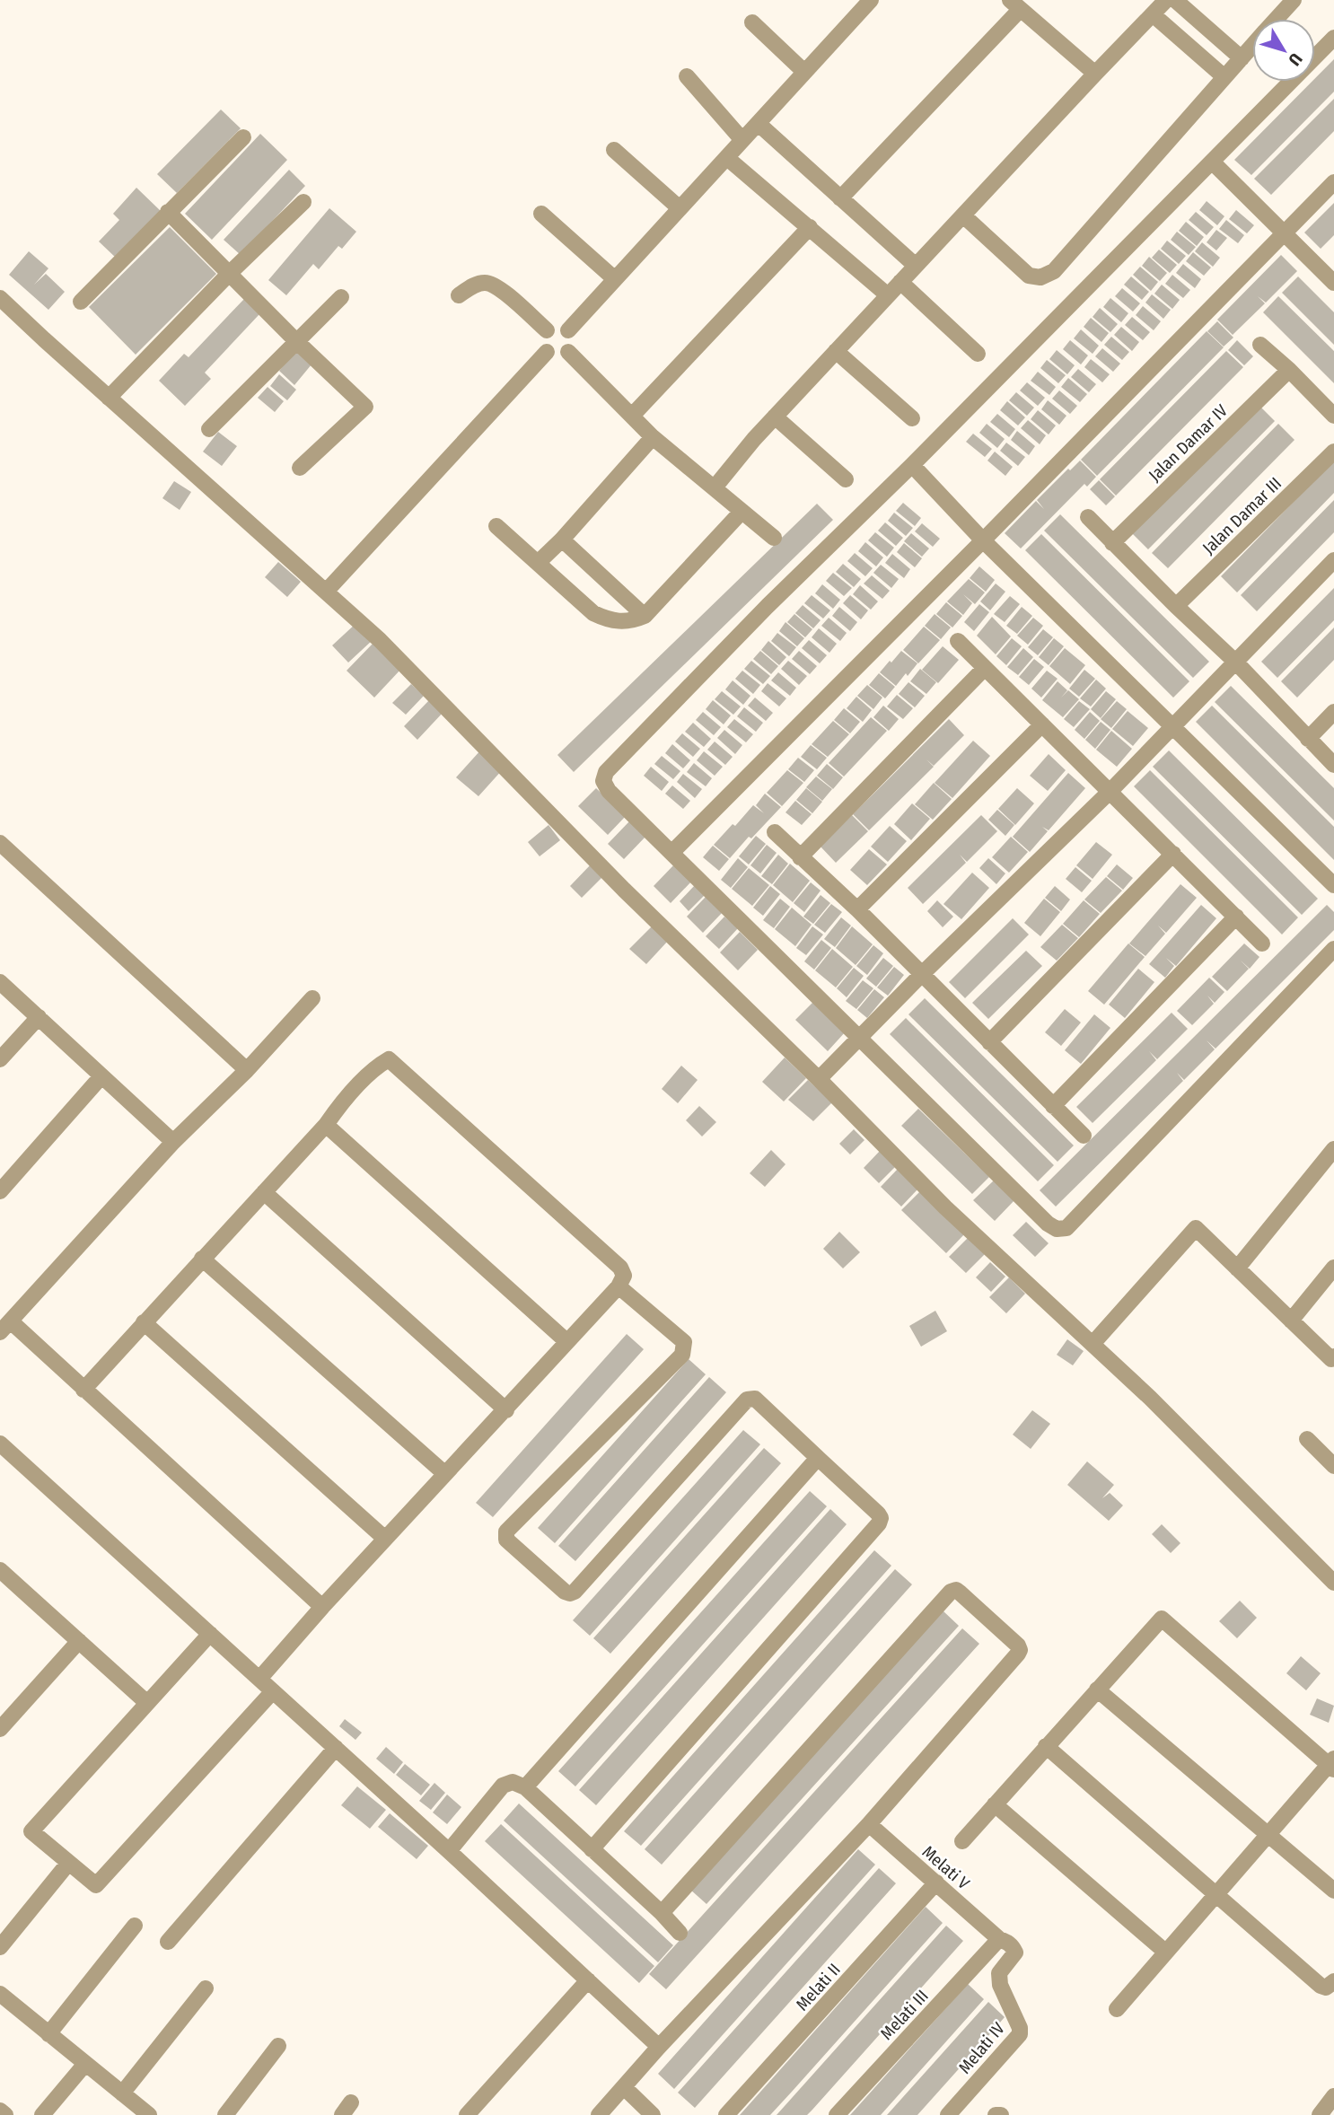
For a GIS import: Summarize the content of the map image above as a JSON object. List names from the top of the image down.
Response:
{
  "streets": {
    "street": [
      "Jalan Damar IV",
      "Jalan Damar III",
      "Melati V",
      "Melati II",
      "Melati III",
      "Melati IV"
    ]
  },
  "crossings": [
    ["Melati V", "Melati II"],
    ["Melati V", "Melati III"],
    ["Melati V", "Melati IV"],
    ["Melati III", "Melati IV"]
  ],
  "north": "bottom right"
}
